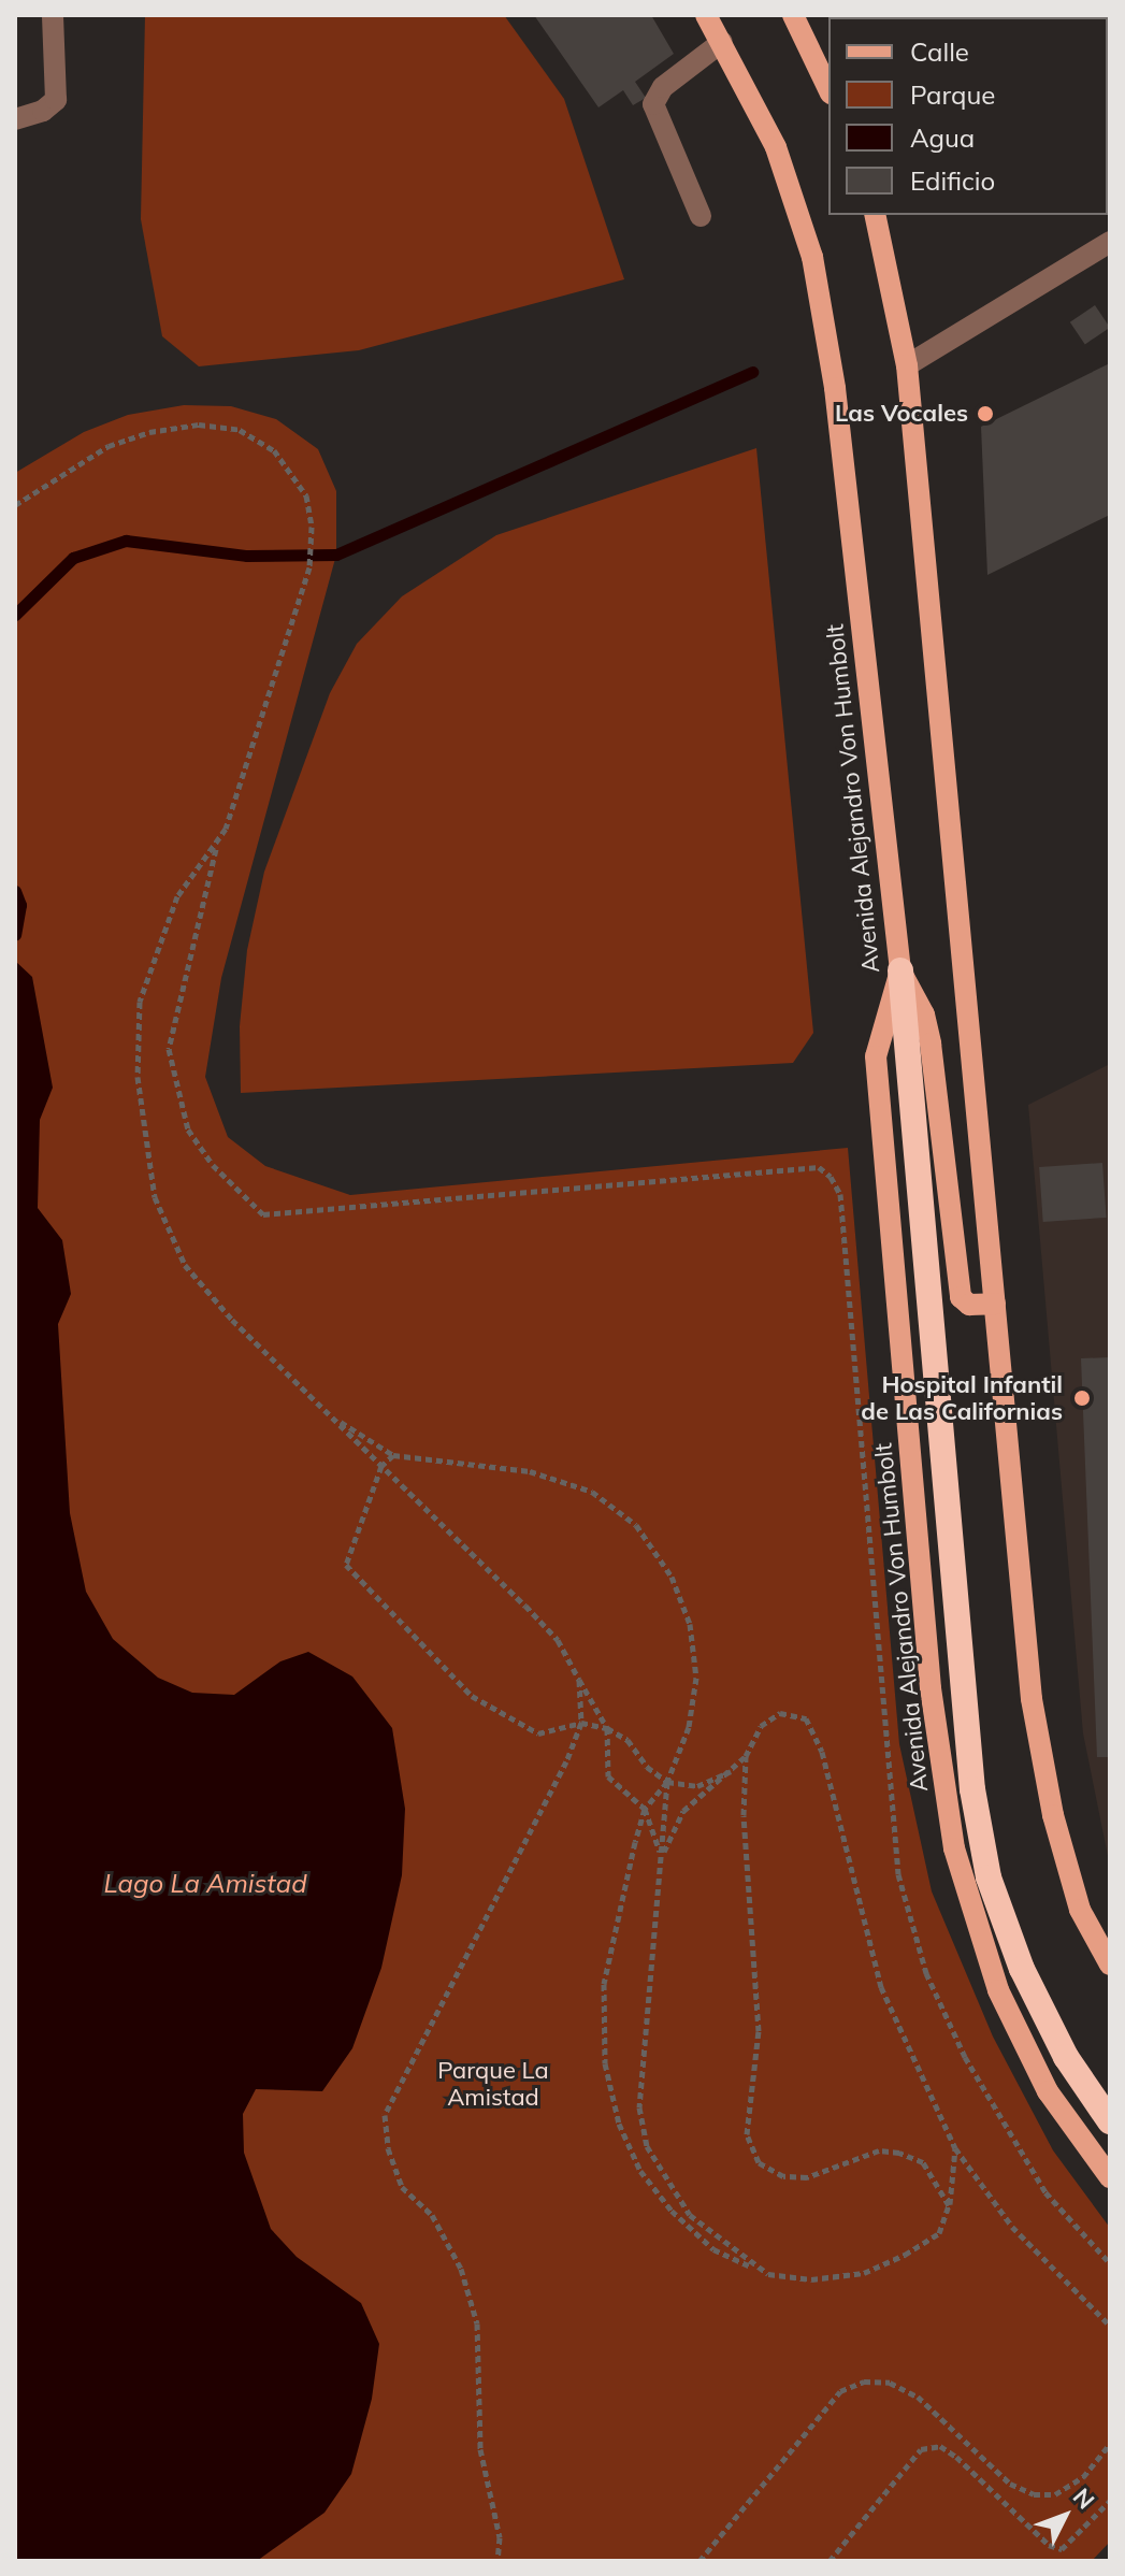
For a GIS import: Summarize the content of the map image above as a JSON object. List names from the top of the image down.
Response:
{
  "streets": {
    "main road": ["Avenida Alejandro Von Humbolt"]
  },
  "water": ["Lago La Amistad"],
  "parks": ["Parque La Amistad"],
  "places": ["Las Vocales", "Hospital Infantil de Las Californias"],
  "legend": [
    "Calle",
    "Parque",
    "Agua",
    "Edificio"
  ],
  "north": "top right"
}
